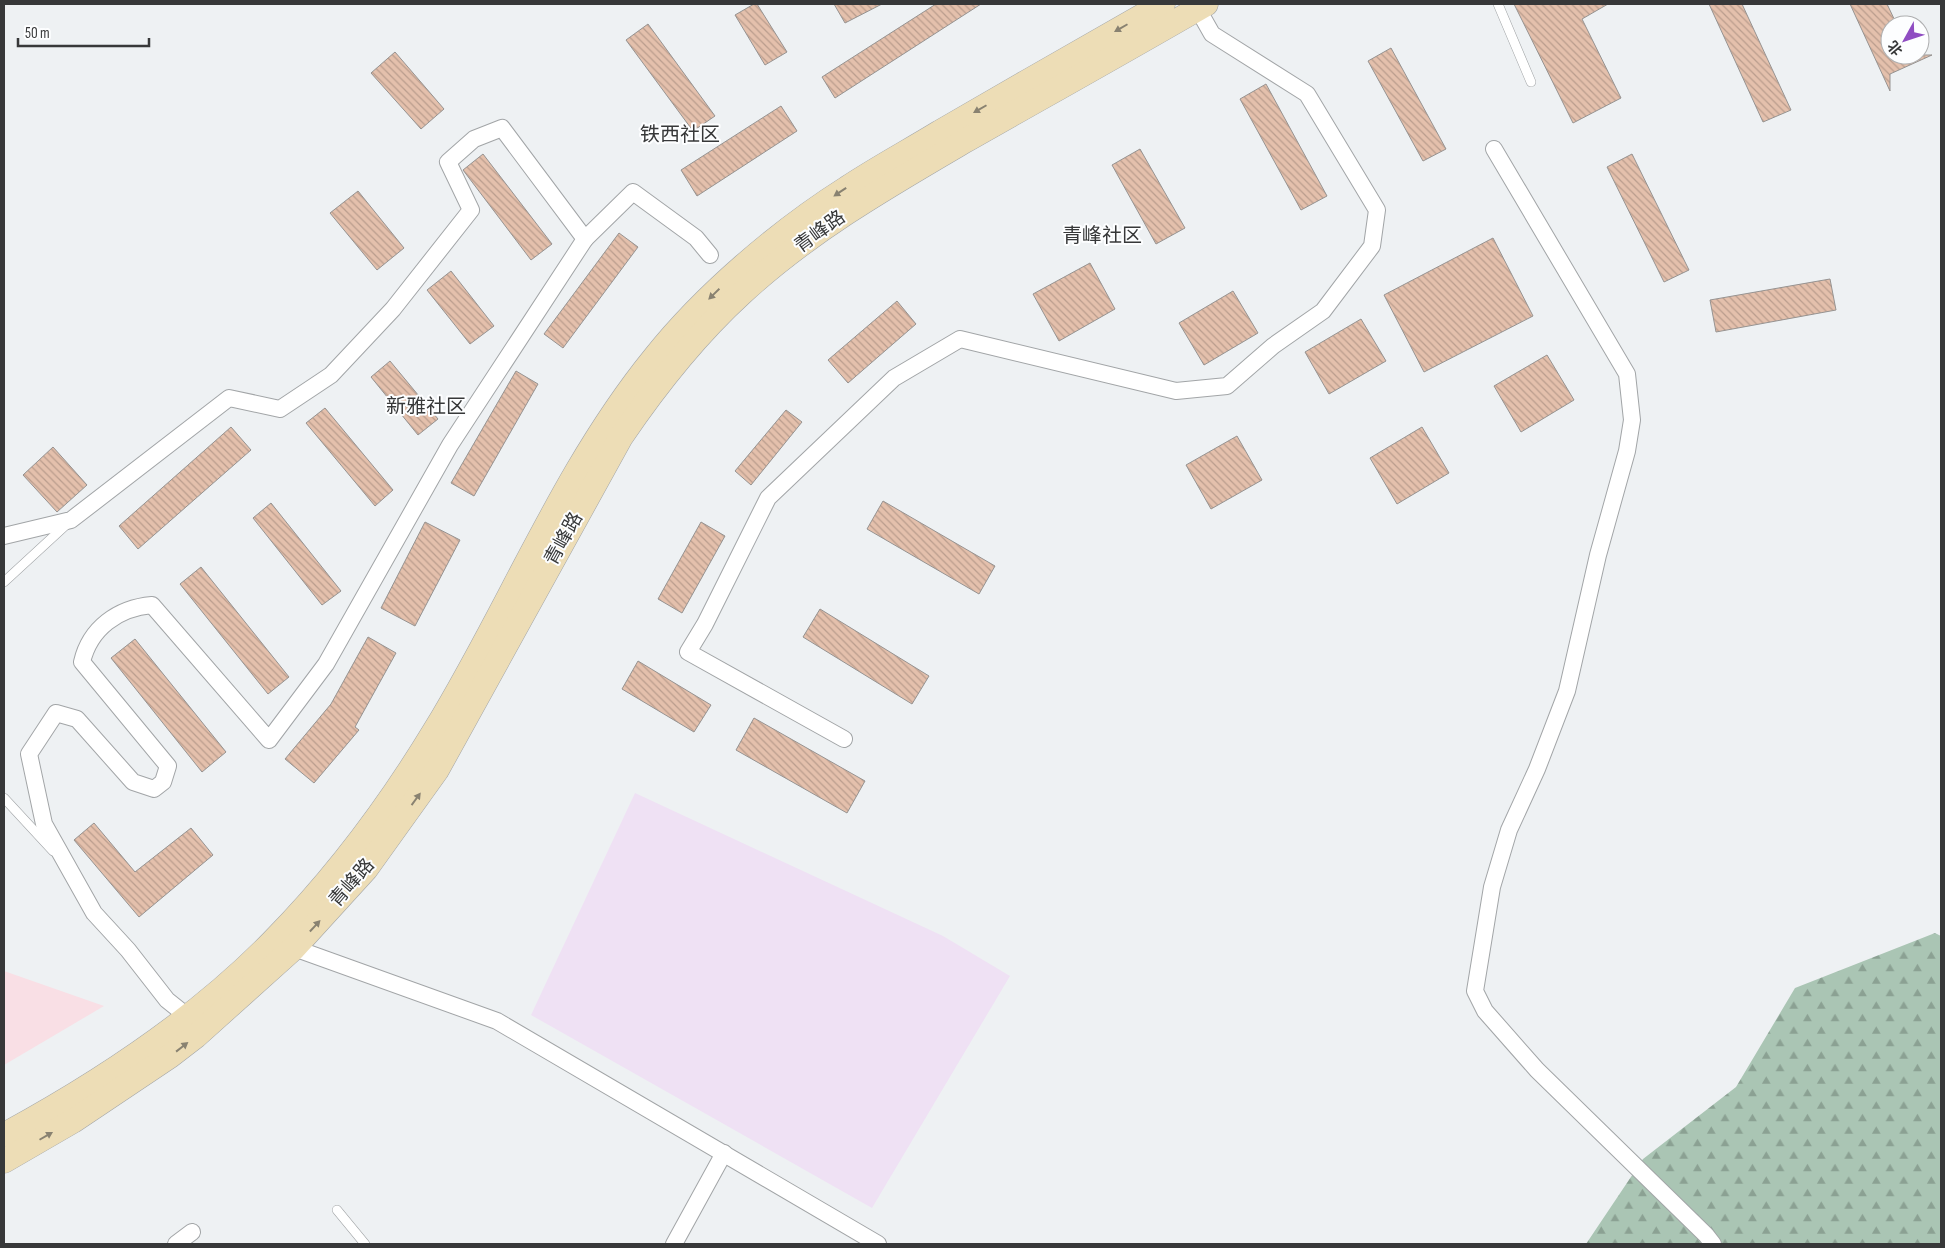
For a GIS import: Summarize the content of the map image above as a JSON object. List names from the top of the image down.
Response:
{
  "streets": {
    "main road": ["青峰路"]
  },
  "districts": ["铁西社区", "青峰社区", "新雅社区"],
  "scale_bar": "50 m",
  "north": "bottom left"
}
